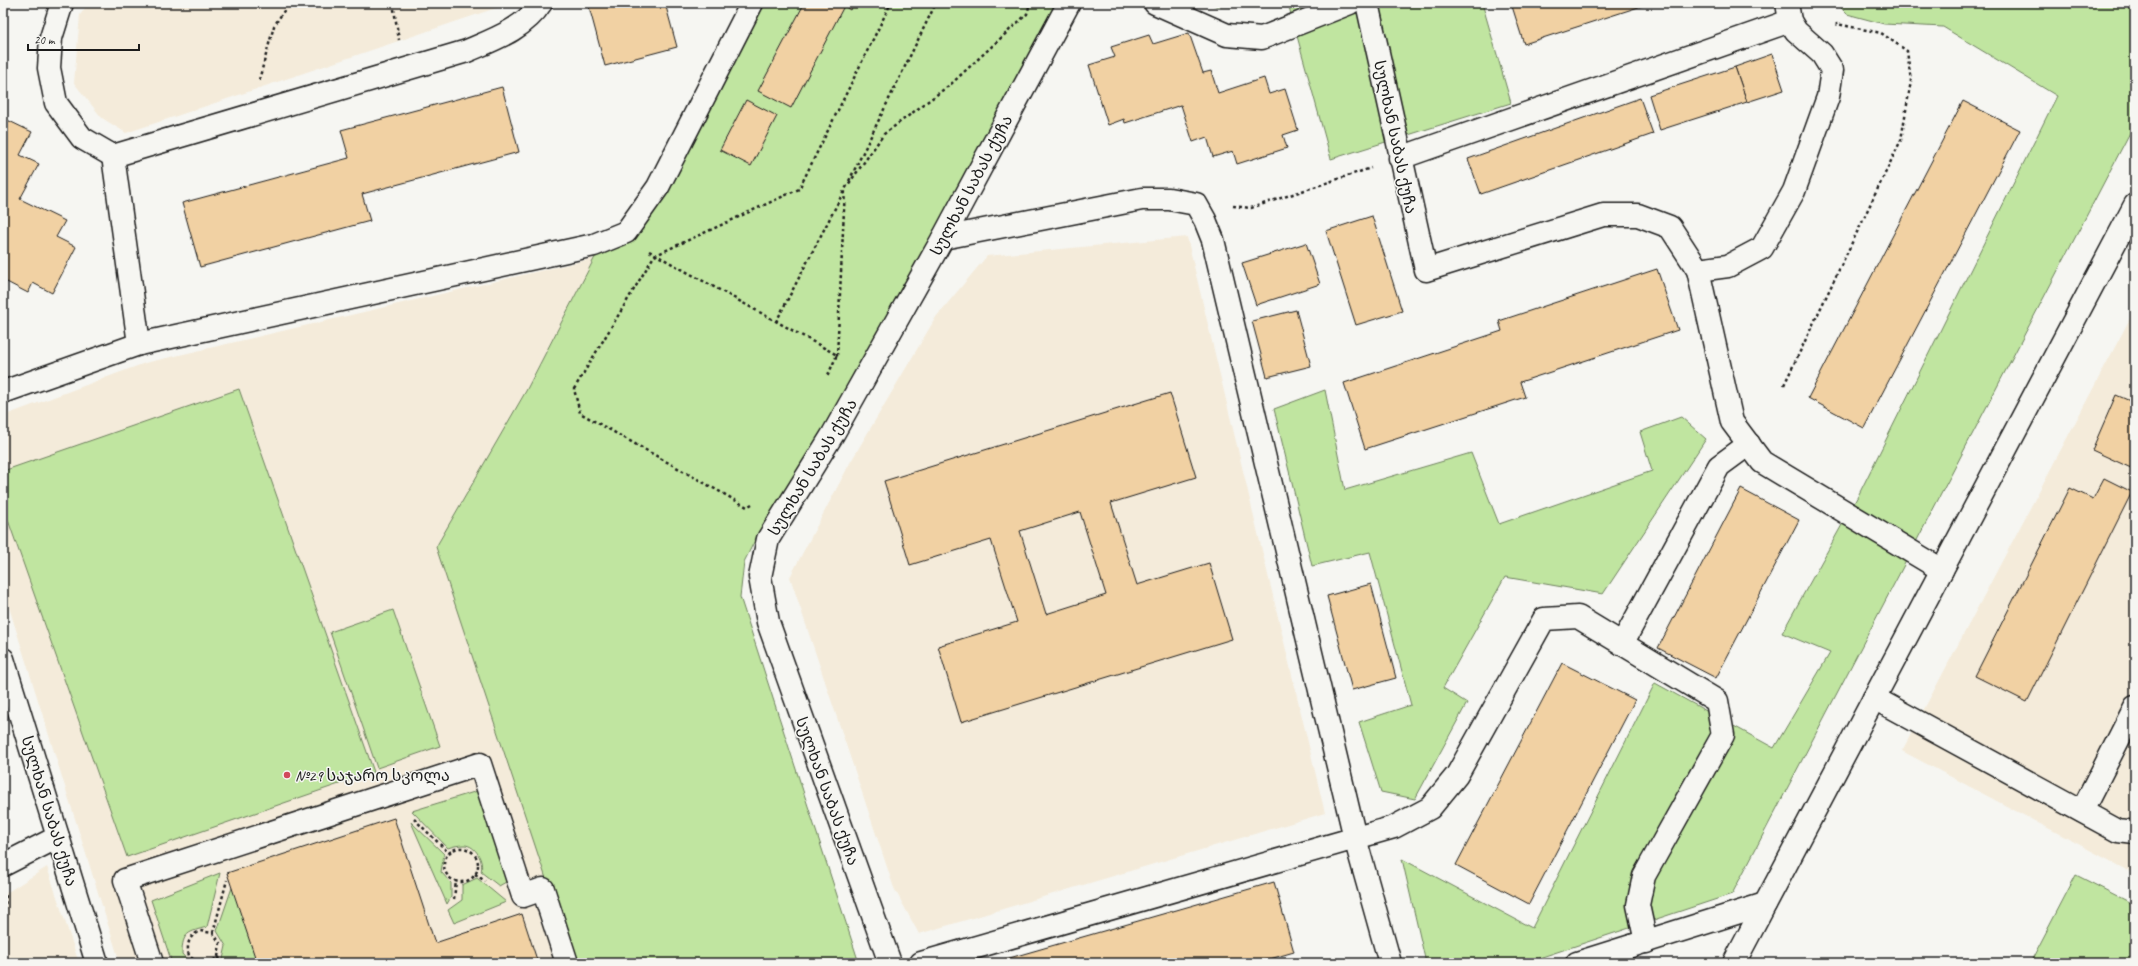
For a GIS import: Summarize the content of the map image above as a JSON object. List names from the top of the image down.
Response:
{
  "streets": {
    "street": ["სულხან საბას ქუჩა"]
  },
  "places": ["№29 საჯარო სკოლა"],
  "scale_bar": "20 m"
}
